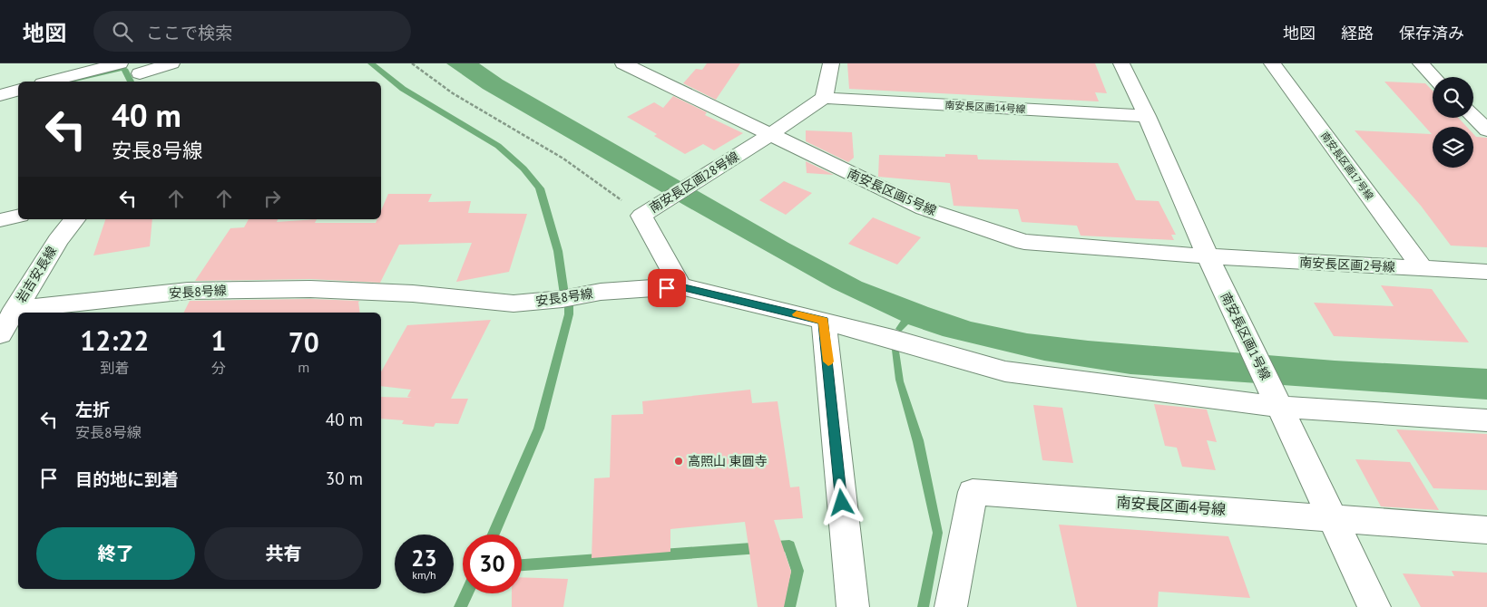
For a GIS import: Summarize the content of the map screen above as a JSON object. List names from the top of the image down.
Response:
{
  "streets": {
    "street": [
      "南安長区画14号線",
      "南安長区画17号線",
      "南安長区画28号線",
      "南安長区画5号線",
      "南安長区画2号線",
      "岩吉安長線",
      "安長8号線",
      "南安長区画1号線",
      "南安長区画4号線"
    ]
  },
  "crossings": [
    ["南安長区画14号線", "南安長区画28号線"],
    ["南安長区画14号線", "南安長区画1号線"],
    ["南安長区画17号線", "南安長区画2号線"],
    ["南安長区画28号線", "南安長区画5号線"],
    ["南安長区画28号線", "安長8号線"],
    ["南安長区画5号線", "南安長区画2号線"],
    ["南安長区画5号線", "南安長区画1号線"],
    ["南安長区画2号線", "南安長区画1号線"],
    ["岩吉安長線", "安長8号線"],
    ["安長8号線", "南安長区画1号線"],
    ["南安長区画1号線", "南安長区画4号線"]
  ],
  "places": ["高照山 東圓寺"],
  "page": {
    "header": "地図",
    "search": "ここで検索",
    "nav": ["地図", "経路", "保存済み"],
    "turn": ["40 m", "安長8号線"],
    "eta": [
      "12:22",
      "到着",
      "1",
      "分",
      "70",
      "m"
    ],
    "list": [
      {
        "name": "左折",
        "note": "安長8号線",
        "value": "40 m"
      },
      {
        "name": "目的地に到着",
        "value": "30 m"
      }
    ],
    "buttons": ["終了", "共有"],
    "speed": "23 km/h",
    "limit": "30"
  }
}
